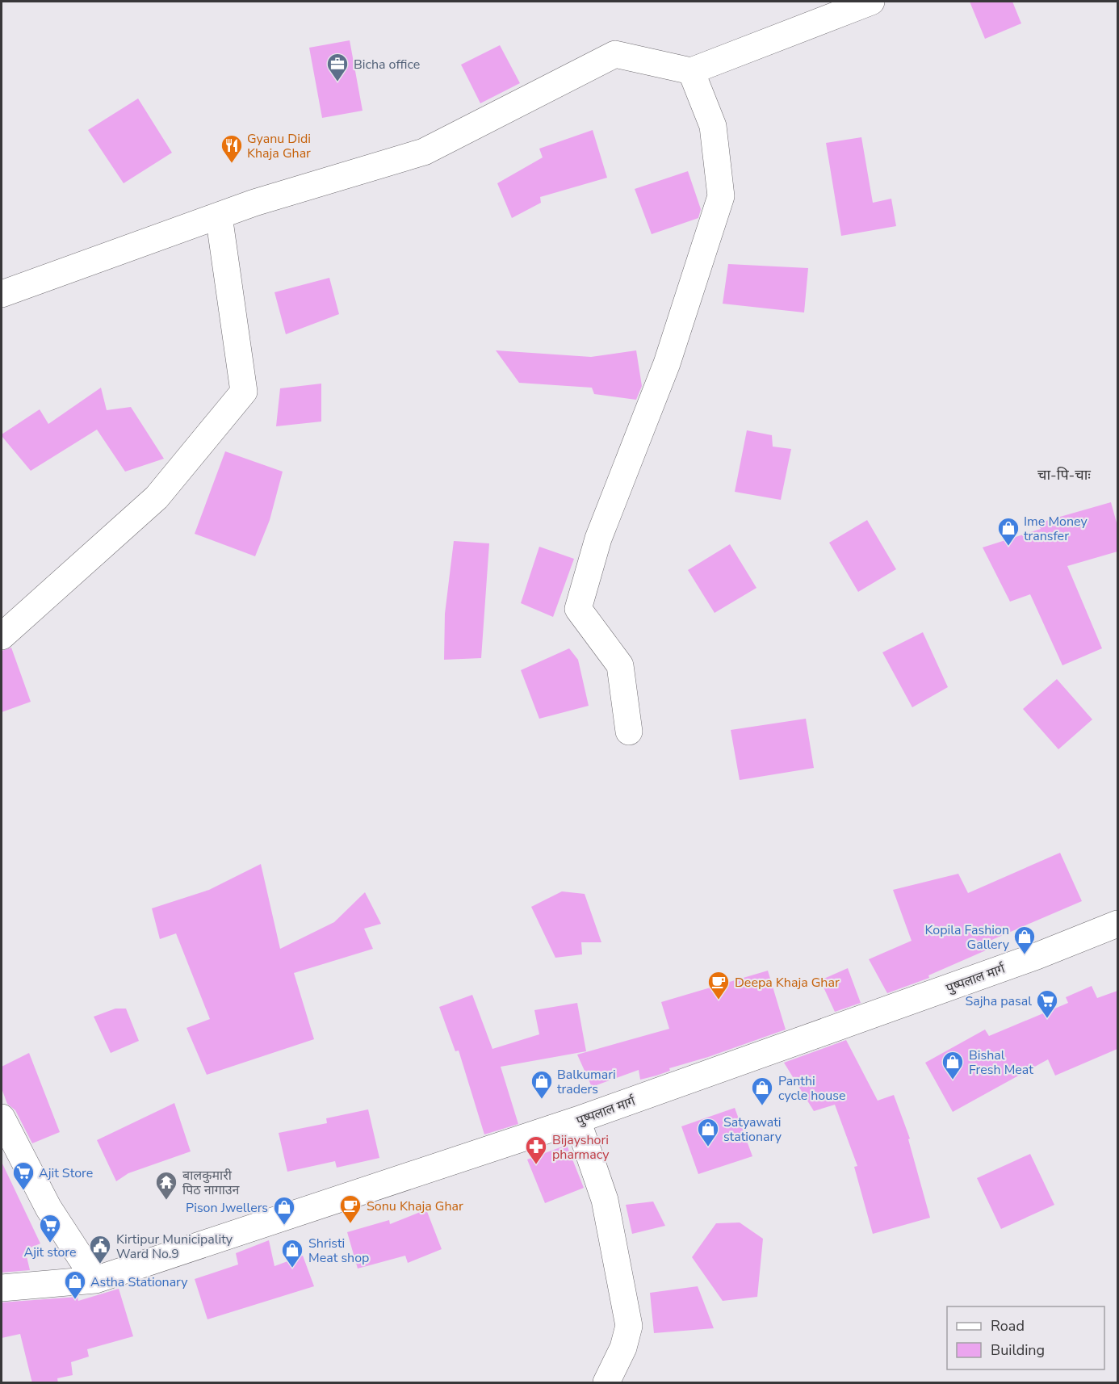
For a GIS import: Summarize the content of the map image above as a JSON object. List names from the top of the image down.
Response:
{
  "streets": {
    "street": ["पुष्पलाल मार्ग"]
  },
  "districts": ["चा-पि-चाः"],
  "places": {
    "office": ["Bicha office"],
    "restaurant": ["Gyanu Didi Khaja Ghar"],
    "shop": [
      "Ime Money transfer",
      "Kopila Fashion Gallery",
      "Bishal Fresh Meat",
      "Balkumari traders",
      "Panthi cycle house",
      "Satyawati stationary",
      "Pison Jwellers",
      "Shristi Meat shop",
      "Astha Stationary"
    ],
    "cafe": ["Deepa Khaja Ghar", "Sonu Khaja Ghar"],
    "supermarket": ["Sajha pasal", "Ajit Store", "Ajit store"],
    "pharmacy": ["Bijayshori pharmacy"],
    "temple": ["बालकुमारी पिठ नागाउन"],
    "public building": ["Kirtipur Municipality Ward No.9"]
  },
  "legend": ["Road", "Building"]
}
